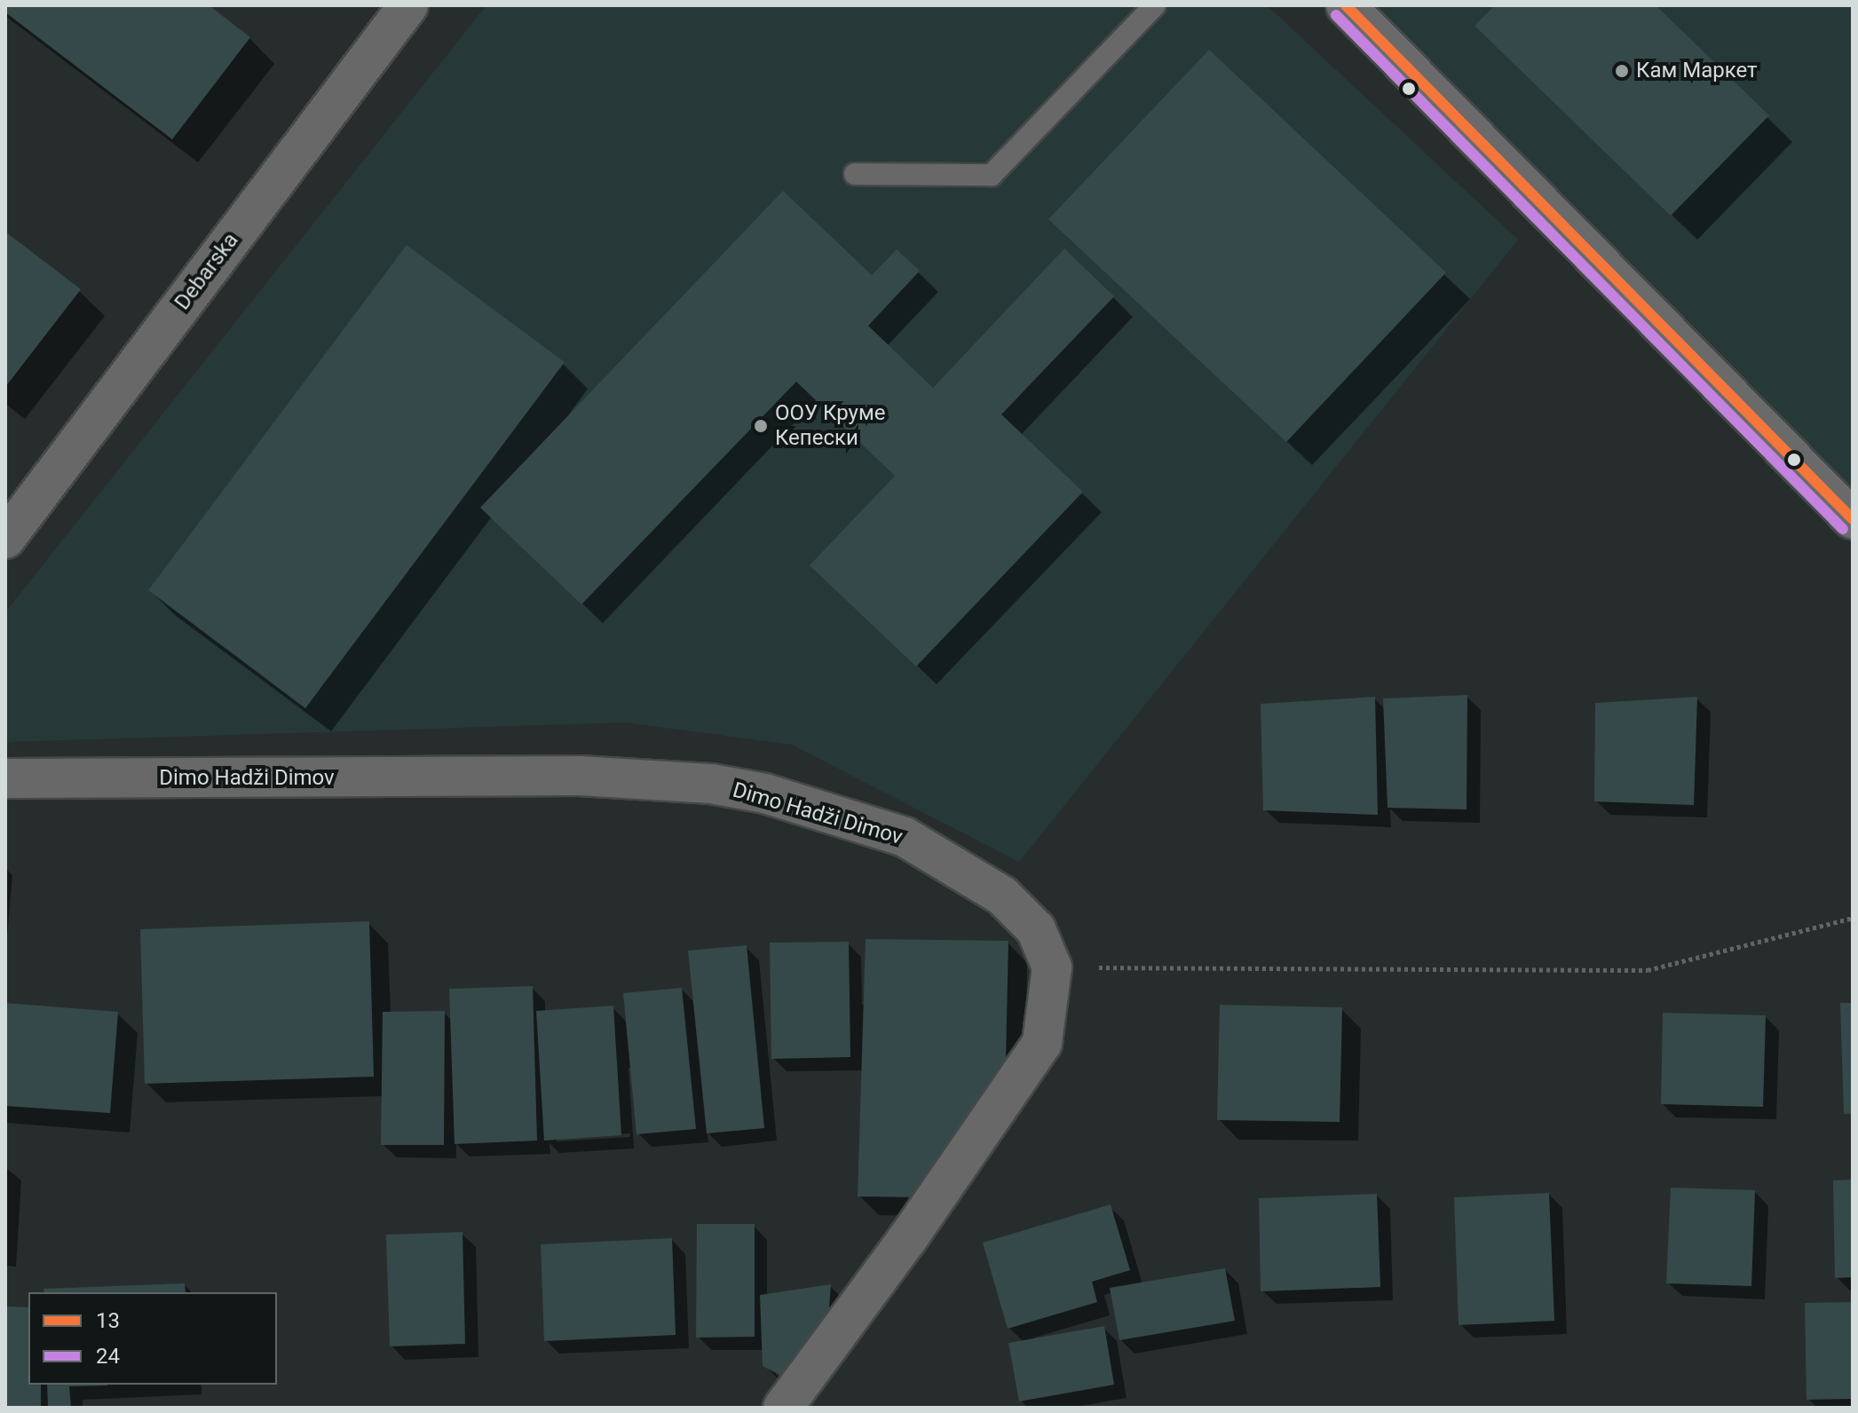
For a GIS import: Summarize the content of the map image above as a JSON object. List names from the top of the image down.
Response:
{
  "streets": {
    "street": ["Debarska", "Dimo Hadži Dimov"]
  },
  "places": ["Кам Маркет", "ООУ Круме Кепески"],
  "lines": ["transit line 13", "transit line 24"],
  "legend": ["13", "24"]
}
